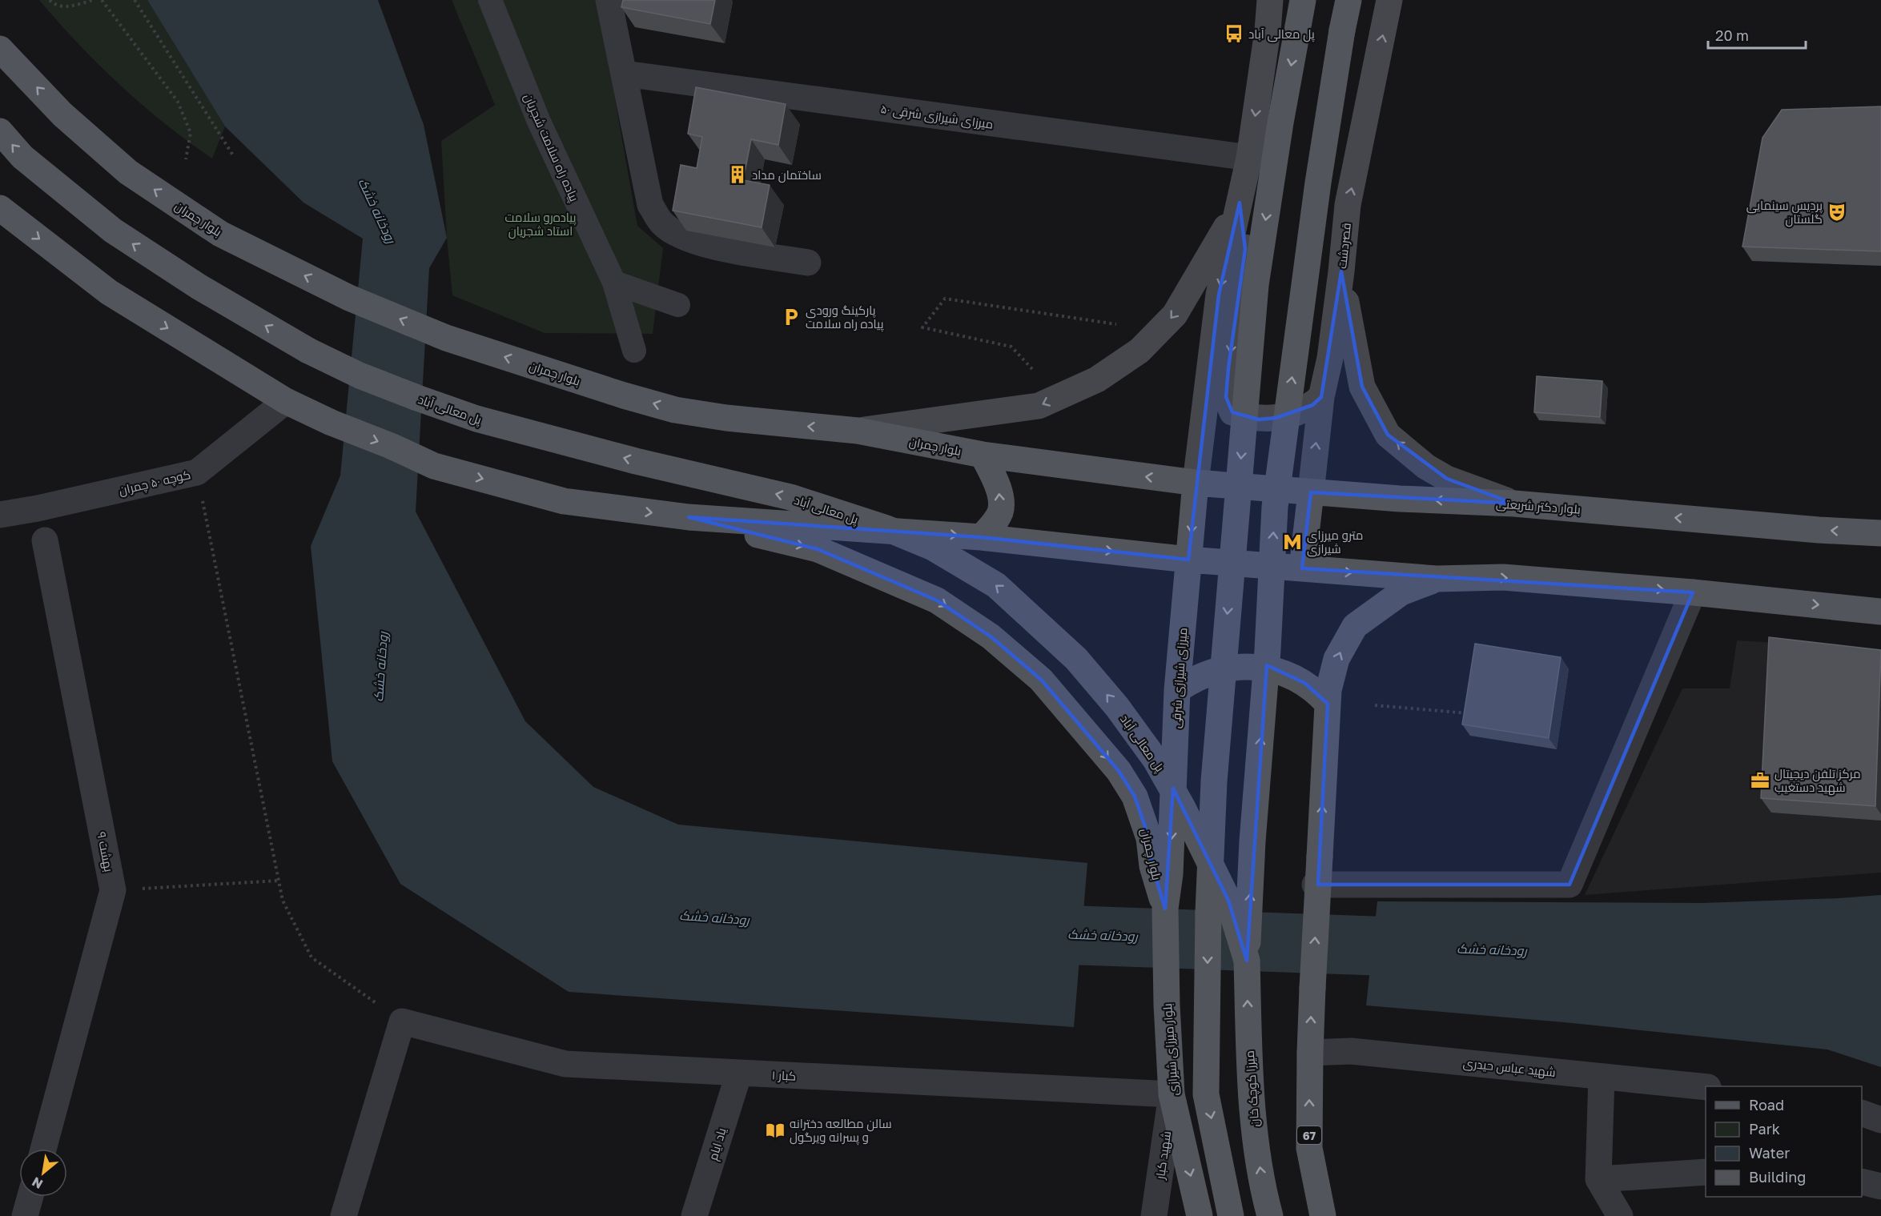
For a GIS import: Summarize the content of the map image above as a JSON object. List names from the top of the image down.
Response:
{
  "streets": {
    "main road": [
      "بلوار چمران",
      "قصردشت",
      "پل معالی آباد",
      "بلوار دکتر شریعتی",
      "میرزای شیرازی شرقی",
      "بلوار میرزای شیرازی",
      "میرزا کوچک خان",
      "67"
    ],
    "street": [
      "۵۰ میرزای شیرازی شرقی",
      "پیاده راه سلامت شجریان",
      "کوچه ۵۰ چمران",
      "۹ بهشت",
      "شهید عباس حیدری",
      "۱ کبار",
      "یاد ایام",
      "شهید کبار"
    ]
  },
  "crossings": [
    ["بلوار چمران", "کوچه ۵۰ چمران"],
    ["بلوار چمران", "بلوار دکتر شریعتی"],
    ["بلوار چمران", "میرزای شیرازی شرقی"],
    ["بلوار چمران", "بلوار میرزای شیرازی"],
    ["قصردشت", "بلوار دکتر شریعتی"],
    ["پل معالی آباد", "میرزا کوچک خان"],
    ["بلوار دکتر شریعتی", "میرزای شیرازی شرقی"],
    ["میرزای شیرازی شرقی", "بلوار میرزای شیرازی"],
    ["بلوار میرزای شیرازی", "۱ کبار"],
    ["بلوار میرزای شیرازی", "شهید کبار"],
    ["شهید عباس حیدری", "67"],
    ["۱ کبار", "یاد ایام"],
    ["۱ کبار", "شهید کبار"]
  ],
  "one_way": ["پل معالی آباد"],
  "water": ["رودخانه خشک"],
  "parks": ["پیاده‌رو سلامت استاد شجریان"],
  "places": {
    "bus stop": ["پل معالی آباد"],
    "building": ["ساختمان مداد"],
    "theatre": ["پردیس سینمایی گلستان"],
    "parking": ["پارکینگ ورودی پیاده راه سلامت"],
    "metro station": ["مترو میرزای شیرازی"],
    "office": ["مرکز تلفن دیجیتال شهید دستغیب"],
    "library": ["سالن مطالعه دخترانه و پسرانه ویرگول"]
  },
  "legend": [
    "Road",
    "Park",
    "Water",
    "Building"
  ],
  "scale_bar": "20 m",
  "north": "bottom left"
}
